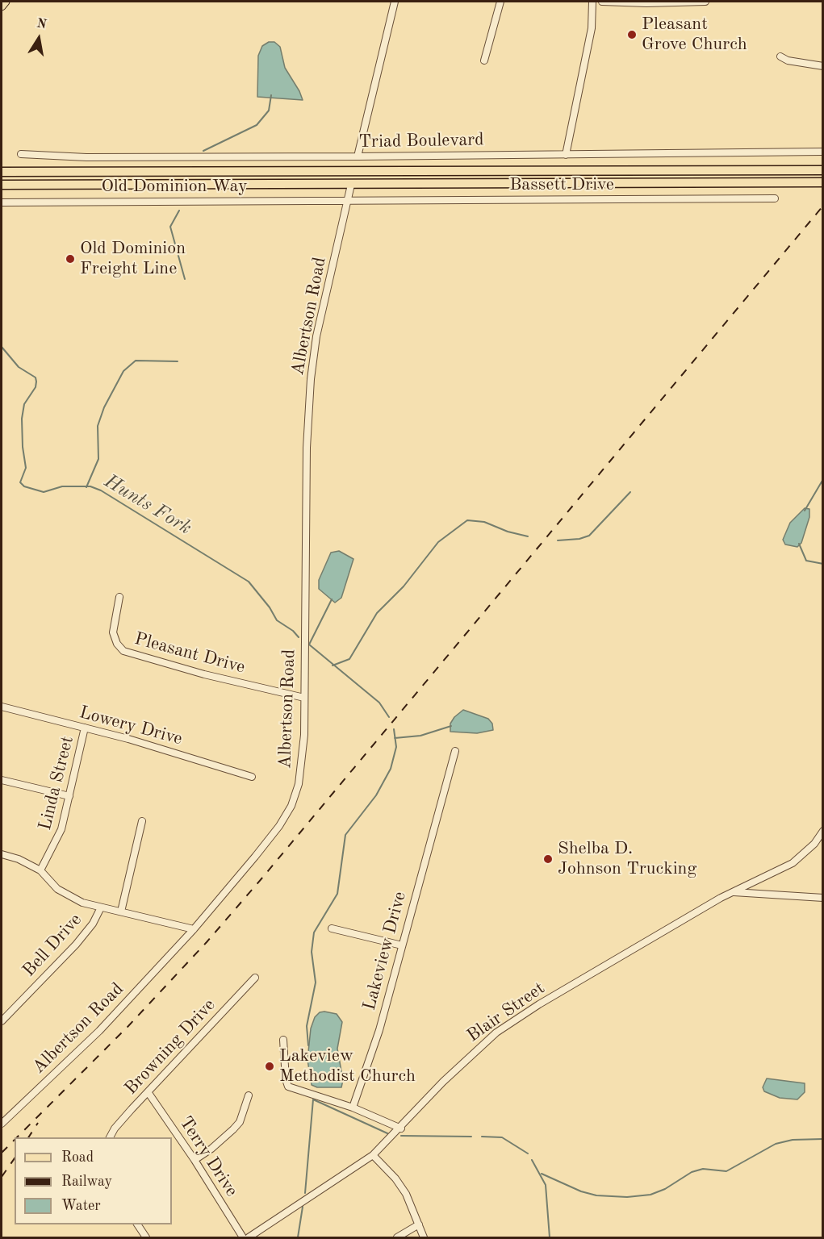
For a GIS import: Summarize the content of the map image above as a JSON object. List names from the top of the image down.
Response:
{
  "streets": {
    "street": [
      "Triad Boulevard",
      "Bassett Drive",
      "Old Dominion Way",
      "Albertson Road",
      "Pleasant Drive",
      "Lowery Drive",
      "Linda Street",
      "Bell Drive",
      "Lakeview Drive",
      "Blair Street",
      "Browning Drive",
      "Terry Drive"
    ]
  },
  "crossings": [
    ["Bassett Drive", "Old Dominion Way"],
    ["Bassett Drive", "Albertson Road"],
    ["Old Dominion Way", "Albertson Road"],
    ["Albertson Road", "Pleasant Drive"],
    ["Lowery Drive", "Linda Street"],
    ["Browning Drive", "Terry Drive"]
  ],
  "water": ["Hunts Fork"],
  "places": [
    "Pleasant Grove Church",
    "Old Dominion Freight Line",
    "Shelba D. Johnson Trucking",
    "Lakeview Methodist Church"
  ],
  "legend": ["Road", "Railway", "Water"],
  "north": "top"
}
